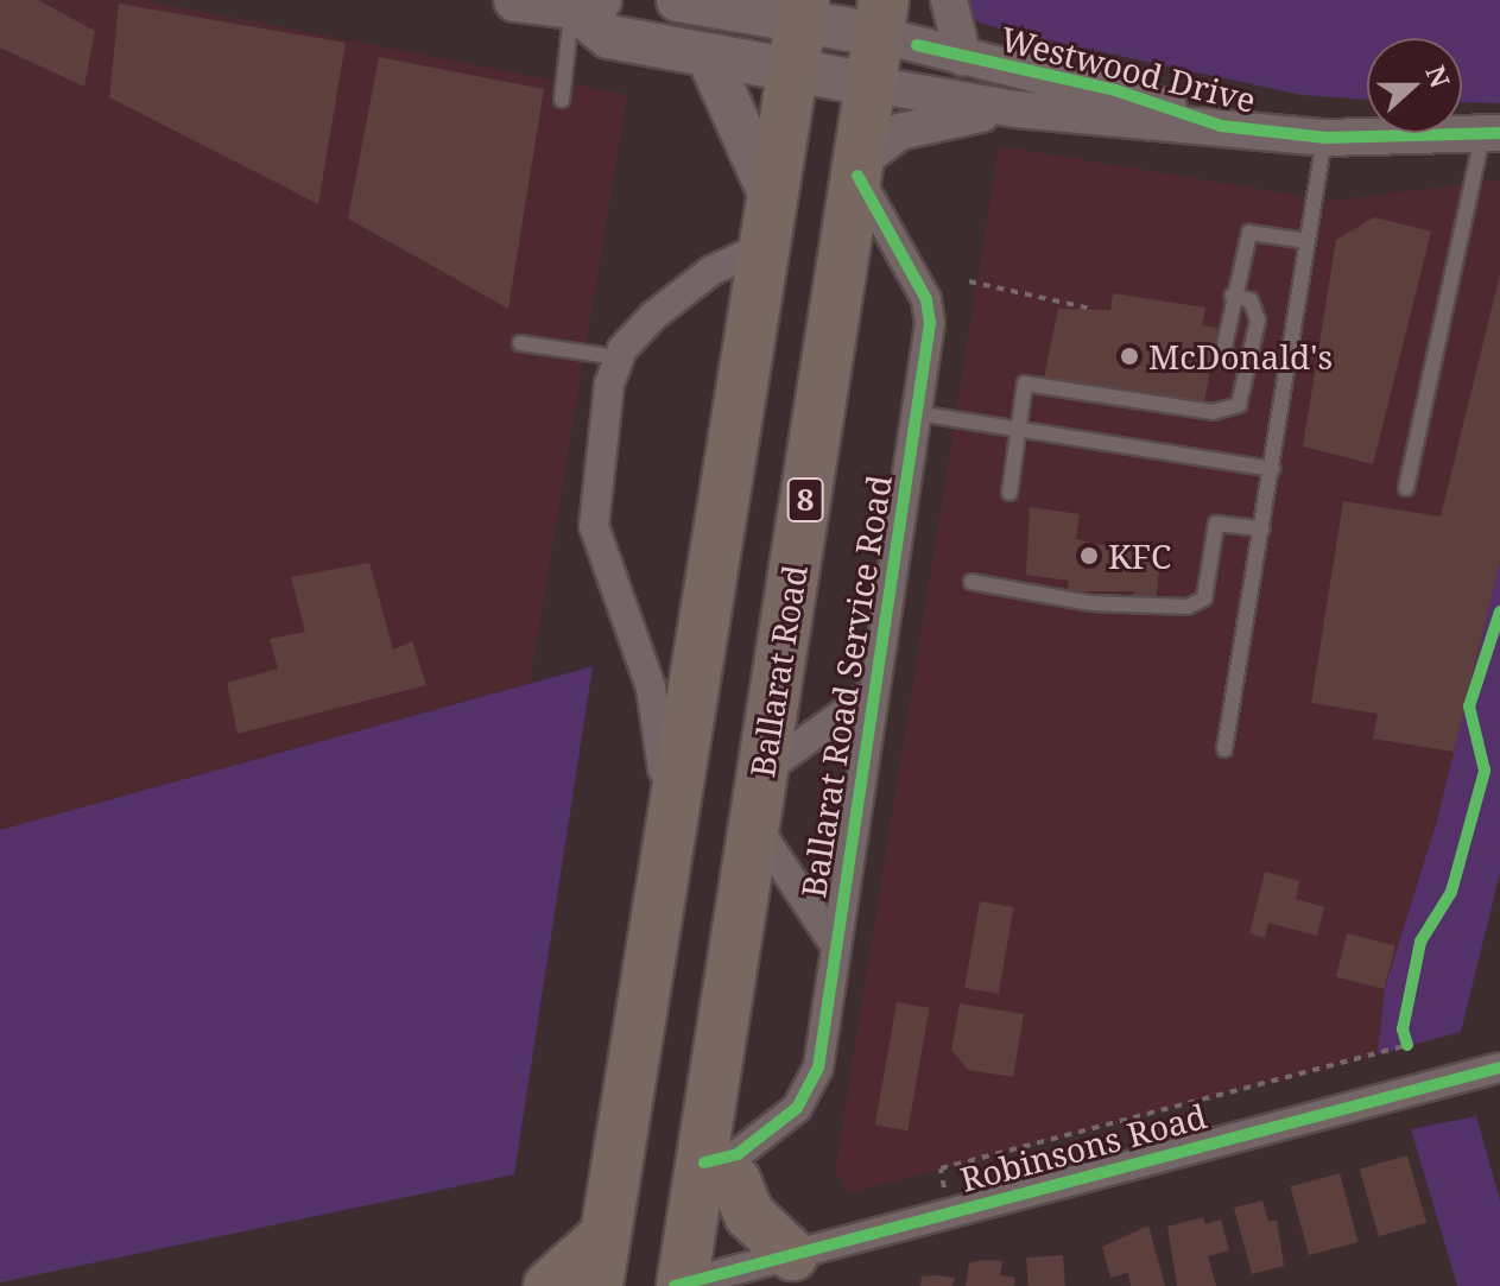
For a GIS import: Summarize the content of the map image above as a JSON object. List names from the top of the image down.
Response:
{
  "streets": {
    "highway": ["8", "Ballarat Road"],
    "main road": ["Westwood Drive"],
    "street": ["Ballarat Road Service Road", "Robinsons Road"]
  },
  "crossings": [
    ["Westwood Drive", "Ballarat Road"],
    ["Ballarat Road", "Ballarat Road Service Road"],
    ["Ballarat Road", "Robinsons Road"]
  ],
  "places": ["McDonald's", "KFC"],
  "north": "right"
}
